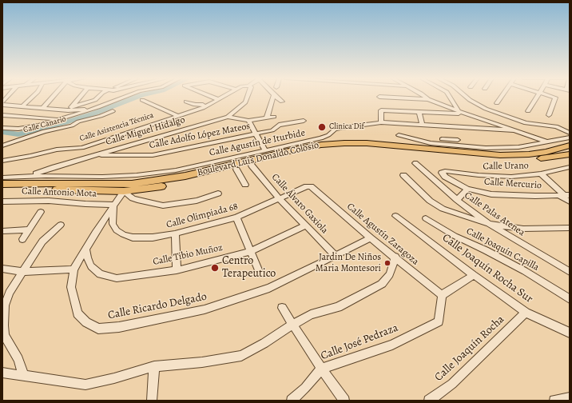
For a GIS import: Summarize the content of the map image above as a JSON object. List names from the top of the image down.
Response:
{
  "streets": {
    "highway": ["Boulevard Luis Donaldo Colosio"],
    "street": [
      "Calle Canario",
      "Calle Asistencia Técnica",
      "Calle Miguel Hidalgo",
      "Calle Adolfo López Mateos",
      "Calle Agustín de Iturbide",
      "Calle Urano",
      "Calle Mercurio",
      "Calle Antonio Mota",
      "Calle Álvaro Gaxiola",
      "Calle Palas Atenea",
      "Calle Olimpiada 68",
      "Calle Agustín Zaragoza",
      "Calle Joaquín Capilla",
      "Calle Tibio Muñoz",
      "Calle Joaquín Rocha Sur",
      "Calle Ricardo Delgado",
      "Calle José Pedraza",
      "Calle Joaquín Rocha"
    ]
  },
  "crossings": [
    ["Calle Miguel Hidalgo", "Calle Adolfo López Mateos"],
    ["Calle Miguel Hidalgo", "Calle Agustín de Iturbide"],
    ["Calle Agustín de Iturbide", "Boulevard Luis Donaldo Colosio"],
    ["Boulevard Luis Donaldo Colosio", "Calle Álvaro Gaxiola"],
    ["Boulevard Luis Donaldo Colosio", "Calle Ricardo Delgado"],
    ["Calle Urano", "Calle Mercurio"],
    ["Calle Antonio Mota", "Calle Olimpiada 68"],
    ["Calle Antonio Mota", "Calle Ricardo Delgado"],
    ["Calle Álvaro Gaxiola", "Calle Olimpiada 68"],
    ["Calle Álvaro Gaxiola", "Calle Tibio Muñoz"],
    ["Calle Álvaro Gaxiola", "Calle Ricardo Delgado"],
    ["Calle Olimpiada 68", "Calle Agustín Zaragoza"],
    ["Calle Olimpiada 68", "Calle Ricardo Delgado"],
    ["Calle Agustín Zaragoza", "Calle Ricardo Delgado"],
    ["Calle Agustín Zaragoza", "Calle José Pedraza"],
    ["Calle Tibio Muñoz", "Calle Ricardo Delgado"],
    ["Calle Joaquín Rocha Sur", "Calle Joaquín Rocha"]
  ],
  "places": ["Clinica Dif", "Jardin De Niños Maria Montesori", "Centro Terapeutico"]
}
